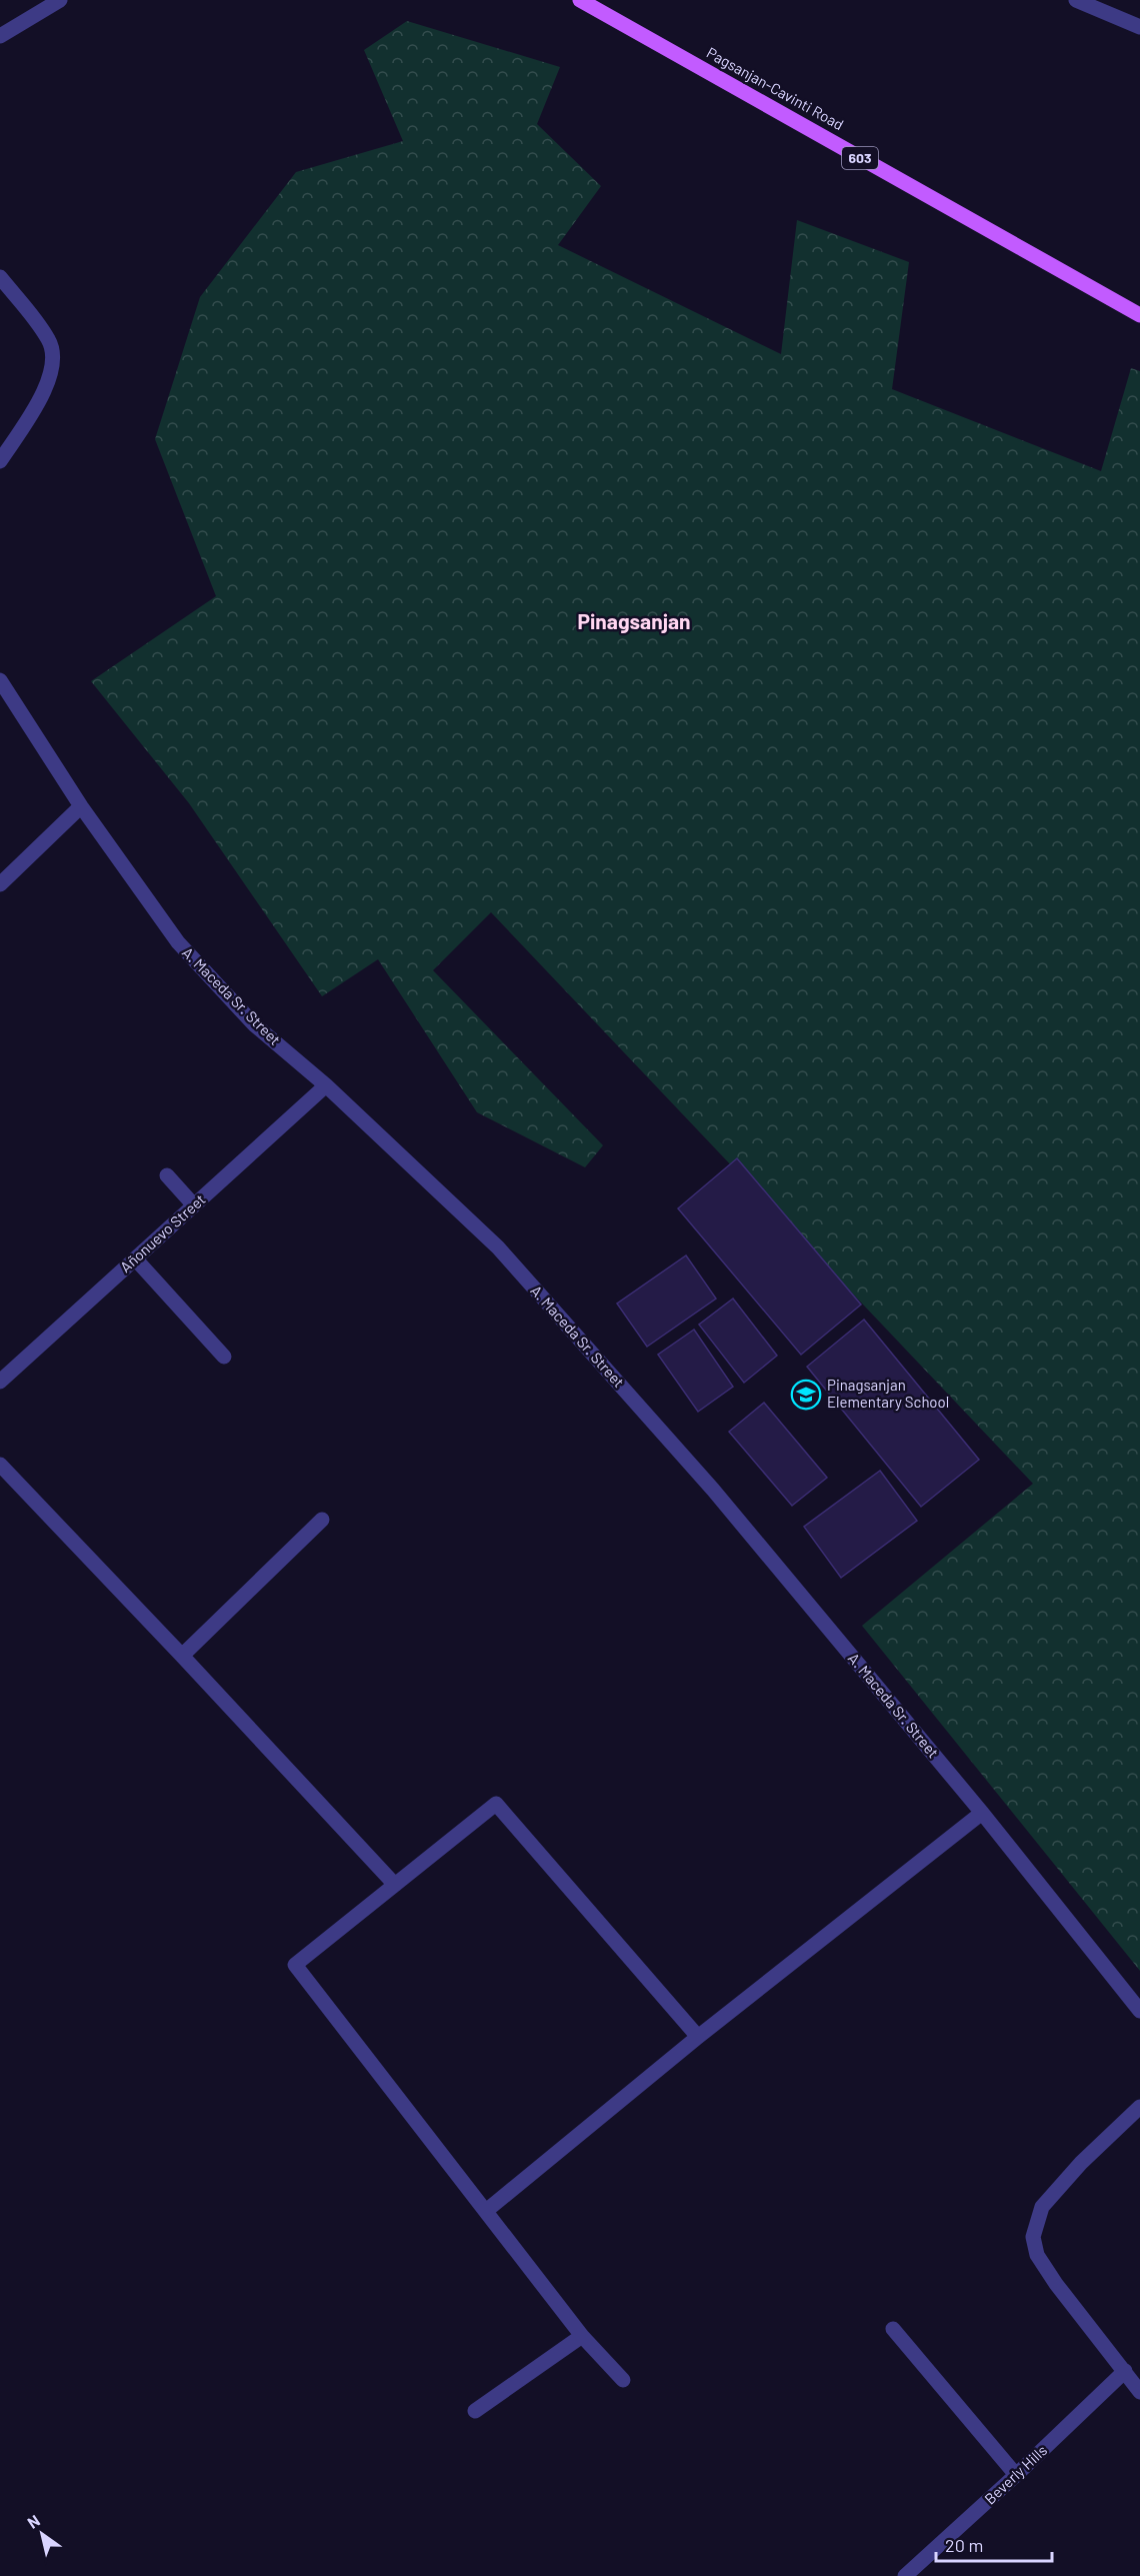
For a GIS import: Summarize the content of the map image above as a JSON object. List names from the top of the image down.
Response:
{
  "streets": {
    "main road": ["Pagsanjan-Cavinti Road", "603"],
    "street": ["A. Maceda Sr. Street", "Añonuevo Street", "Beverly Hills"]
  },
  "crossings": [
    ["A. Maceda Sr. Street", "Añonuevo Street"]
  ],
  "districts": ["Pinagsanjan"],
  "places": {
    "school or university": ["Pinagsanjan Elementary School"]
  },
  "scale_bar": "20 m",
  "north": "top left"
}
